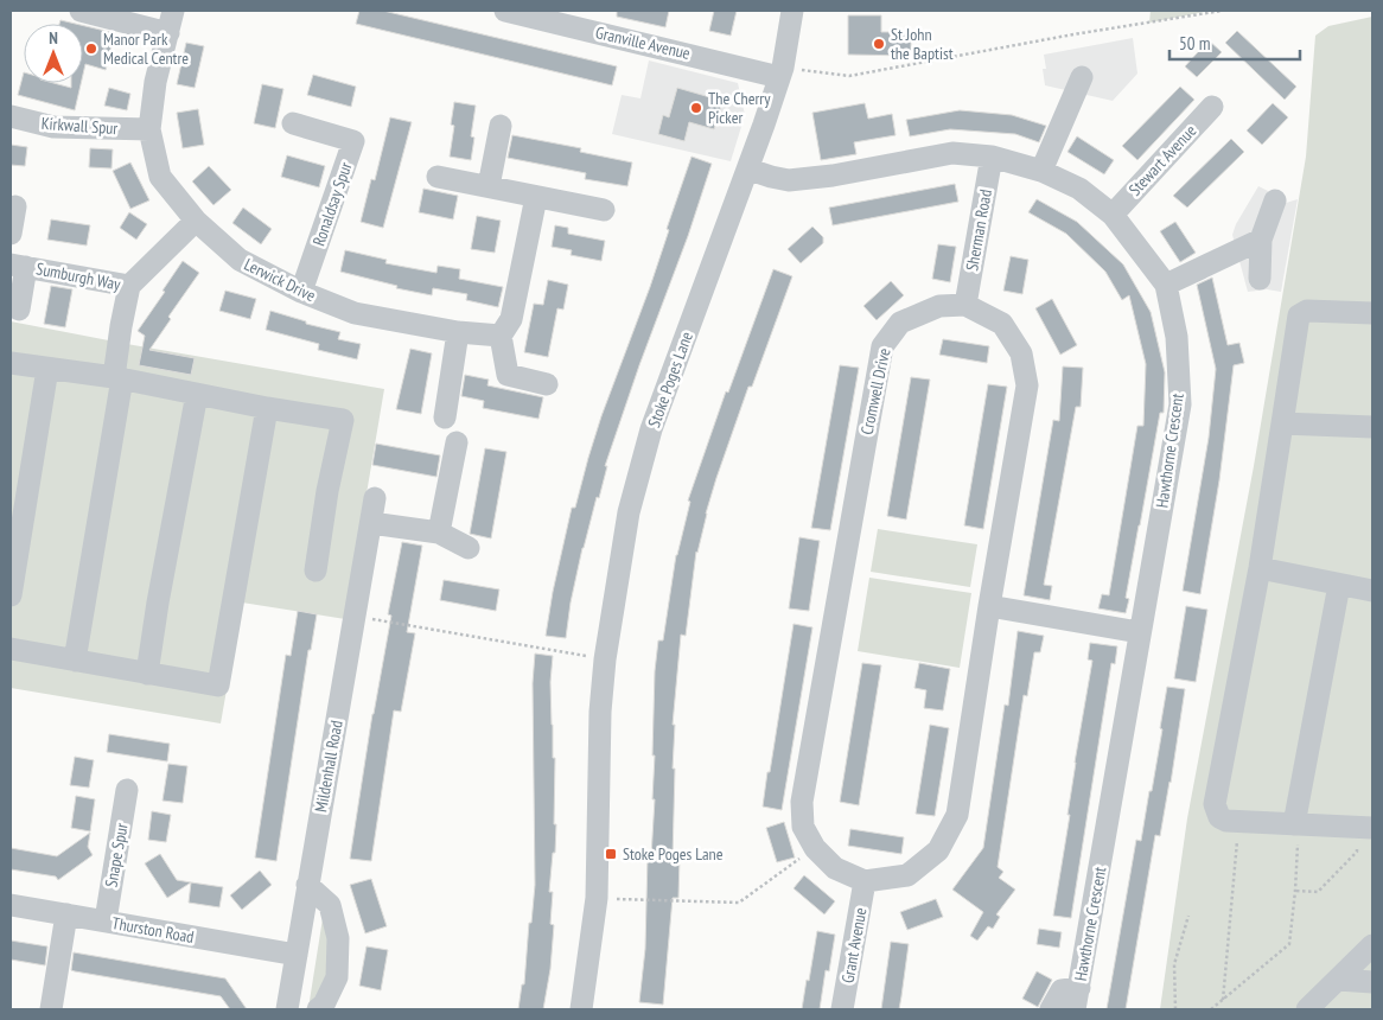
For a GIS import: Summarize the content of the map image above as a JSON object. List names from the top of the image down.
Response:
{
  "streets": {
    "street": [
      "Granville Avenue",
      "Kirkwall Spur",
      "Stewart Avenue",
      "Ronaldsay Spur",
      "Sherman Road",
      "Sumburgh Way",
      "Lerwick Drive",
      "Stoke Poges Lane",
      "Cromwell Drive",
      "Hawthorne Crescent",
      "Mildenhall Road",
      "Snape Spur",
      "Thurston Road",
      "Grant Avenue"
    ]
  },
  "crossings": [
    ["Granville Avenue", "Stoke Poges Lane"],
    ["Kirkwall Spur", "Lerwick Drive"],
    ["Stewart Avenue", "Hawthorne Crescent"],
    ["Ronaldsay Spur", "Lerwick Drive"],
    ["Sherman Road", "Cromwell Drive"],
    ["Sherman Road", "Hawthorne Crescent"],
    ["Sumburgh Way", "Lerwick Drive"],
    ["Stoke Poges Lane", "Hawthorne Crescent"],
    ["Cromwell Drive", "Grant Avenue"],
    ["Mildenhall Road", "Thurston Road"],
    ["Snape Spur", "Thurston Road"]
  ],
  "places": {
    "other": ["St John the Baptist", "Manor Park Medical Centre", "The Cherry Picker"],
    "transit": ["Stoke Poges Lane"]
  },
  "scale_bar": "50 m",
  "north": "top"
}
